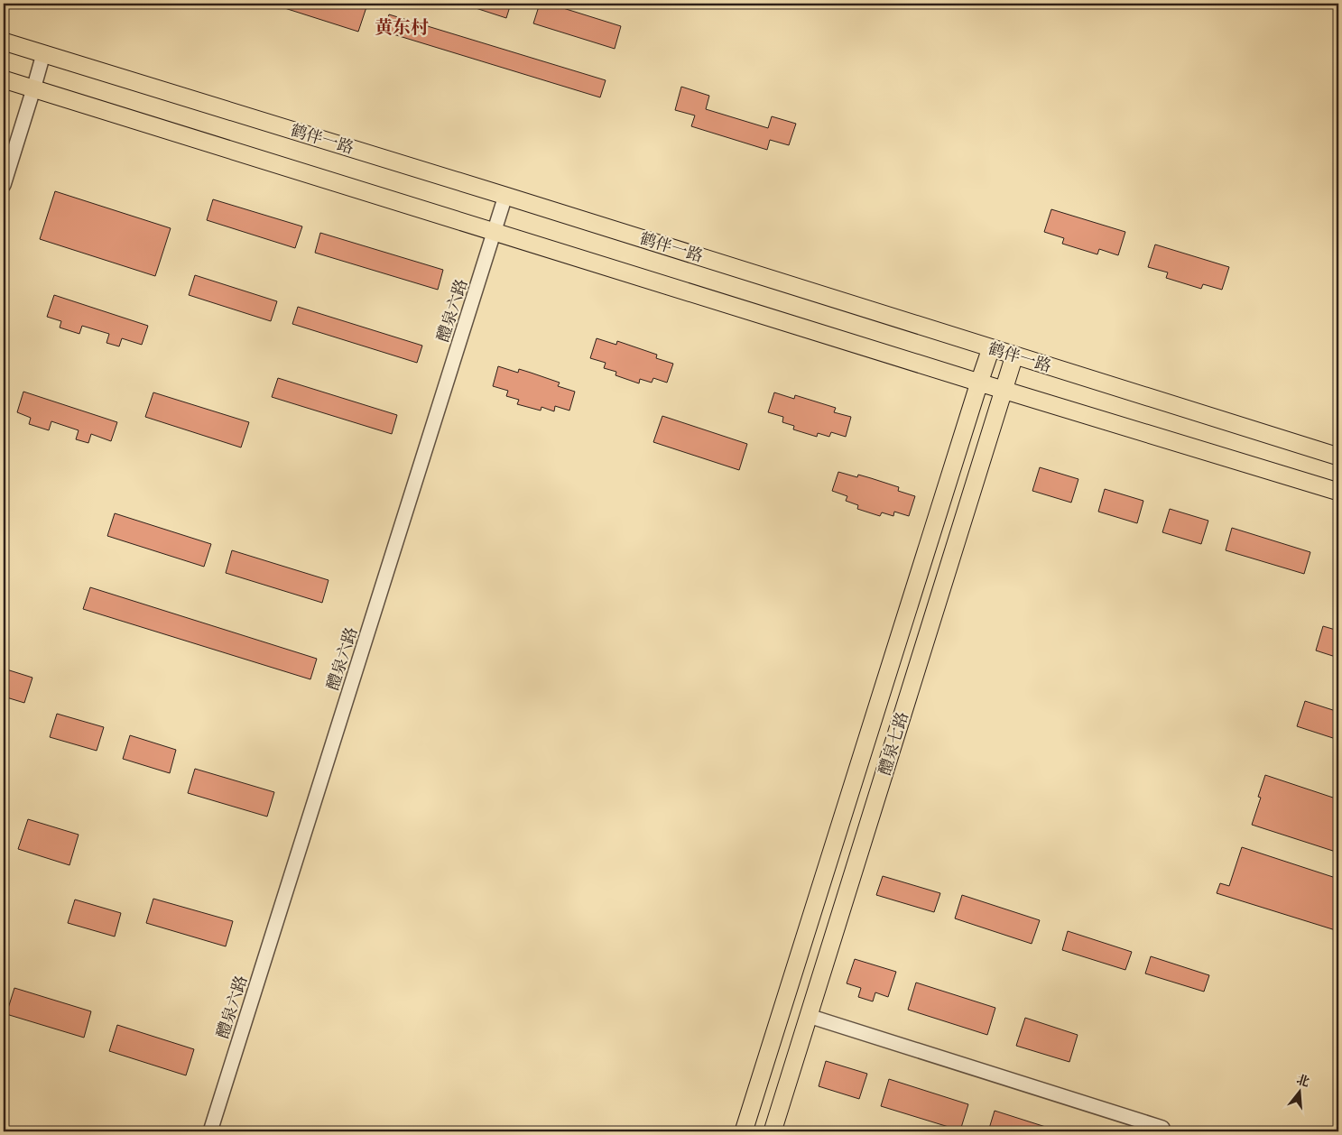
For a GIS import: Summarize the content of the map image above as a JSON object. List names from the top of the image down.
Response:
{
  "streets": {
    "main road": ["鹤伴一路", "醴泉七路"],
    "street": ["醴泉六路"]
  },
  "crossings": [
    ["鹤伴一路", "醴泉六路"],
    ["鹤伴一路", "醴泉七路"]
  ],
  "districts": ["黄东村"],
  "north": "top"
}
